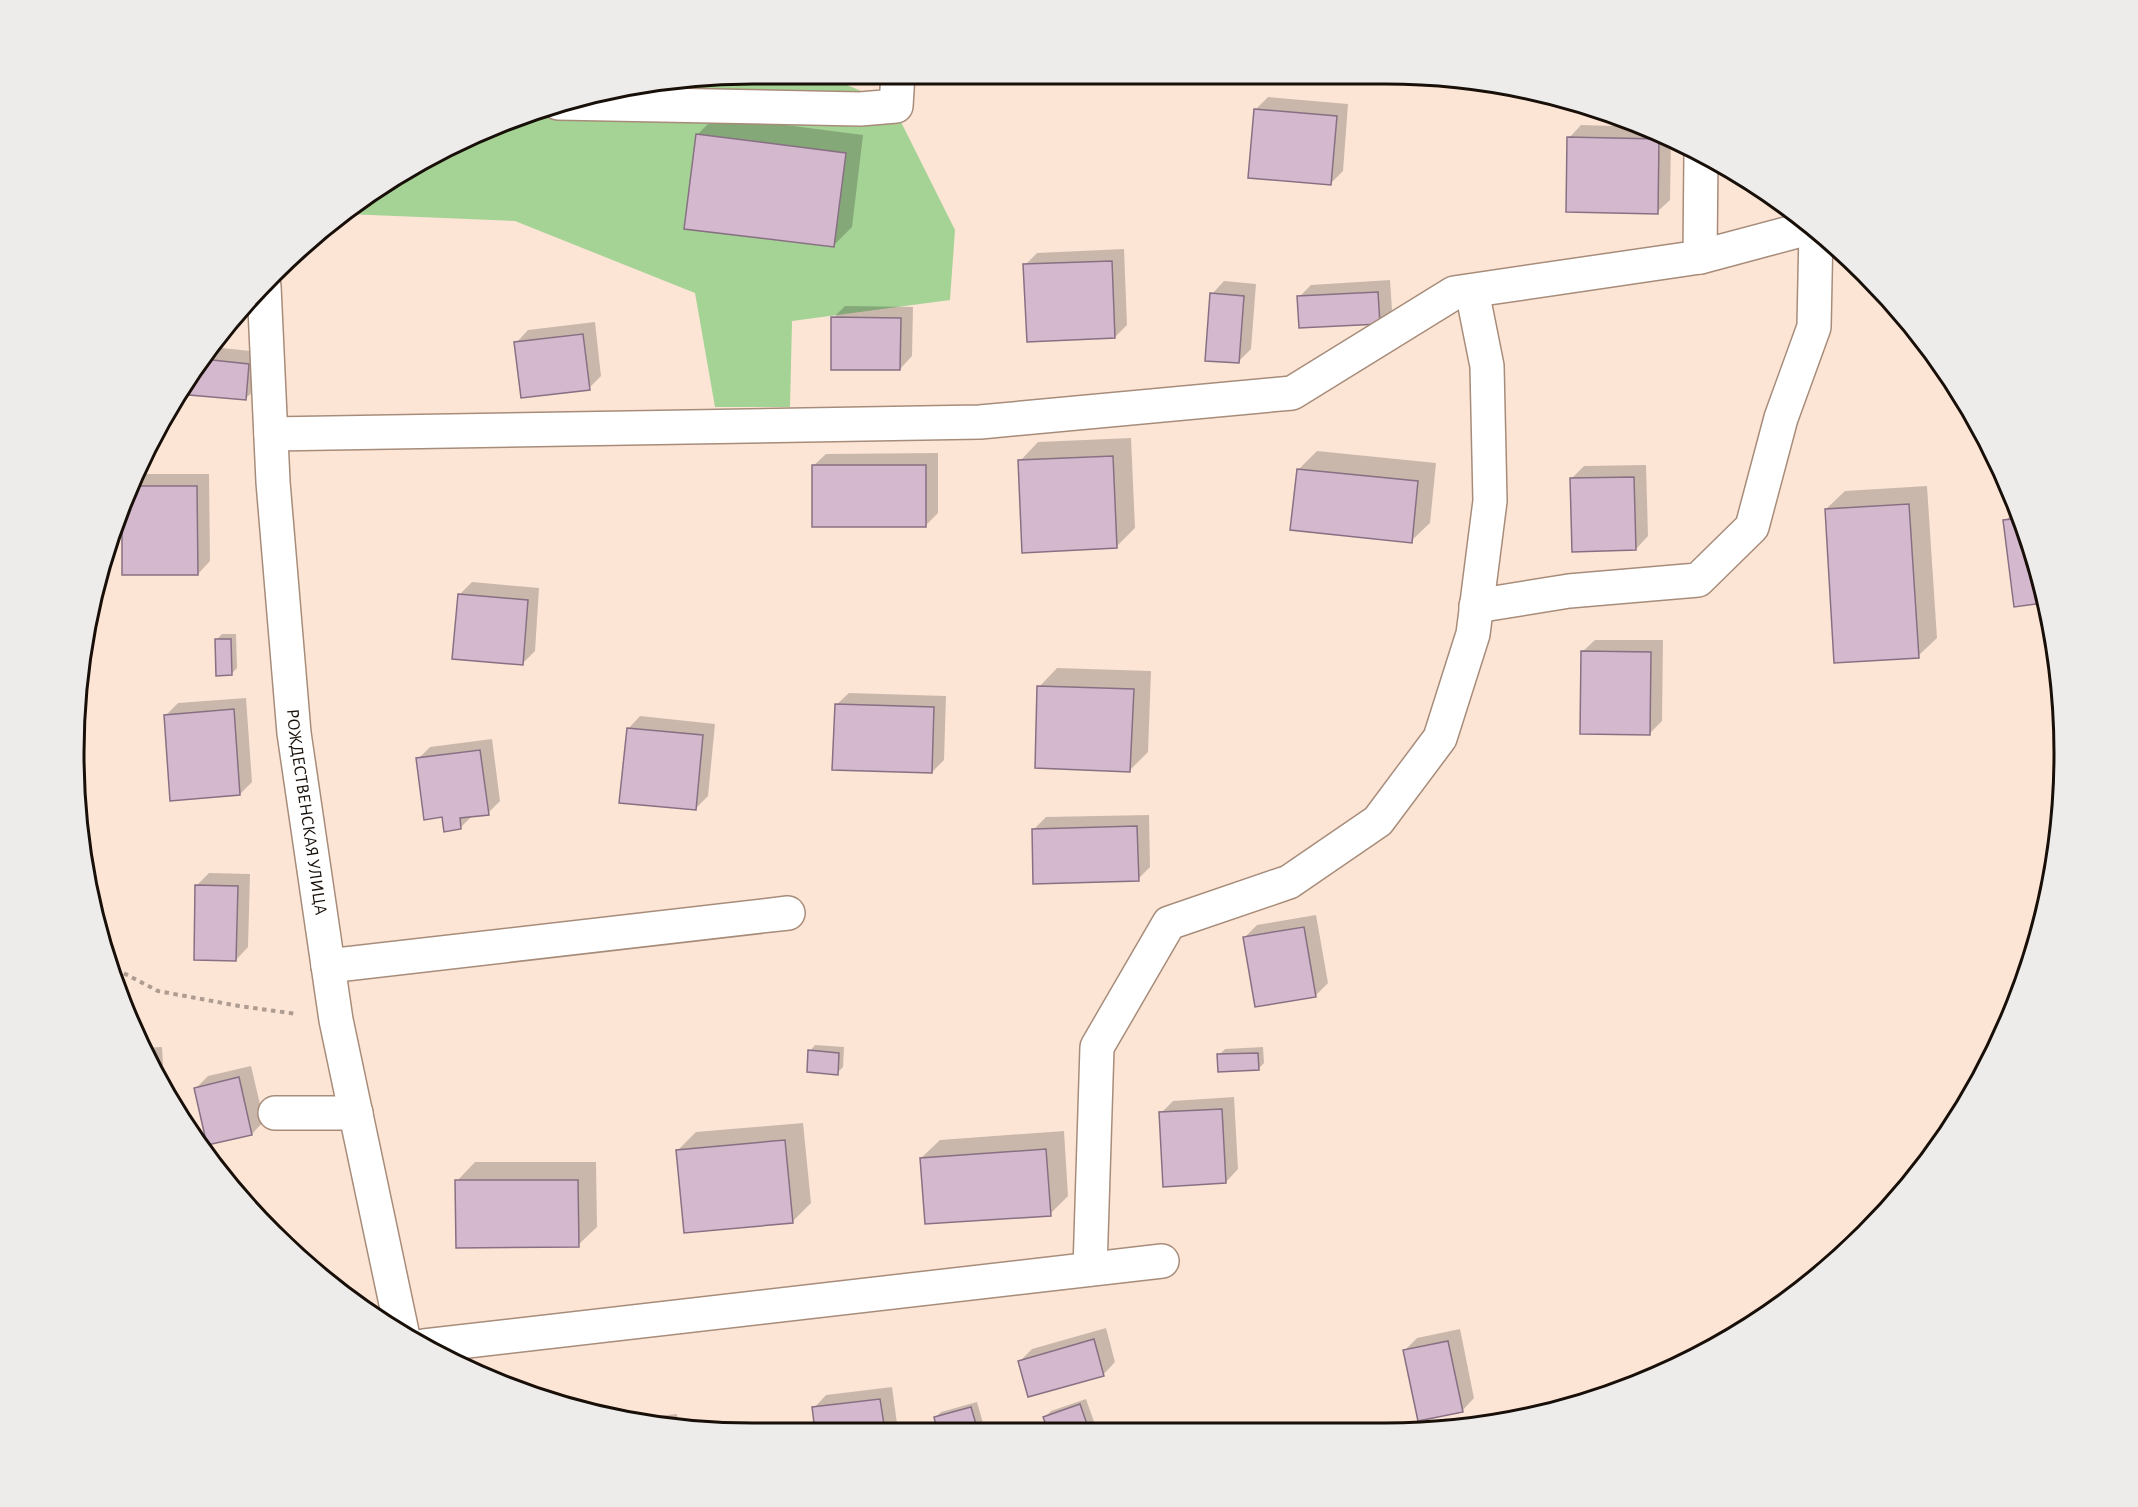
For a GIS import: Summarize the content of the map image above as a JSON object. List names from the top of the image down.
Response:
{
  "streets": {
    "street": ["РОЖДЕСТВЕНСКАЯ УЛИЦА"]
  }
}
